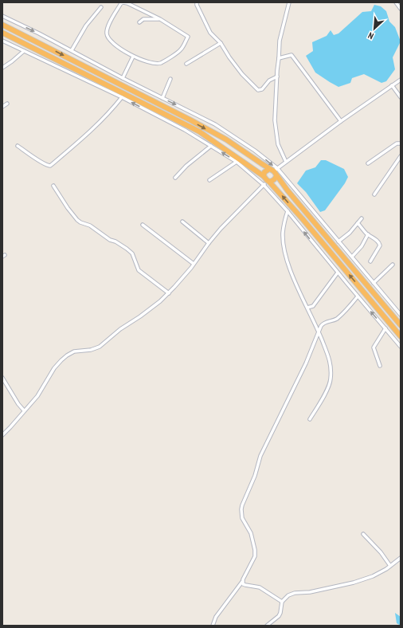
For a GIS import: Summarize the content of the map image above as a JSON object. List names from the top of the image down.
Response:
{
  "north": "bottom left"
}
